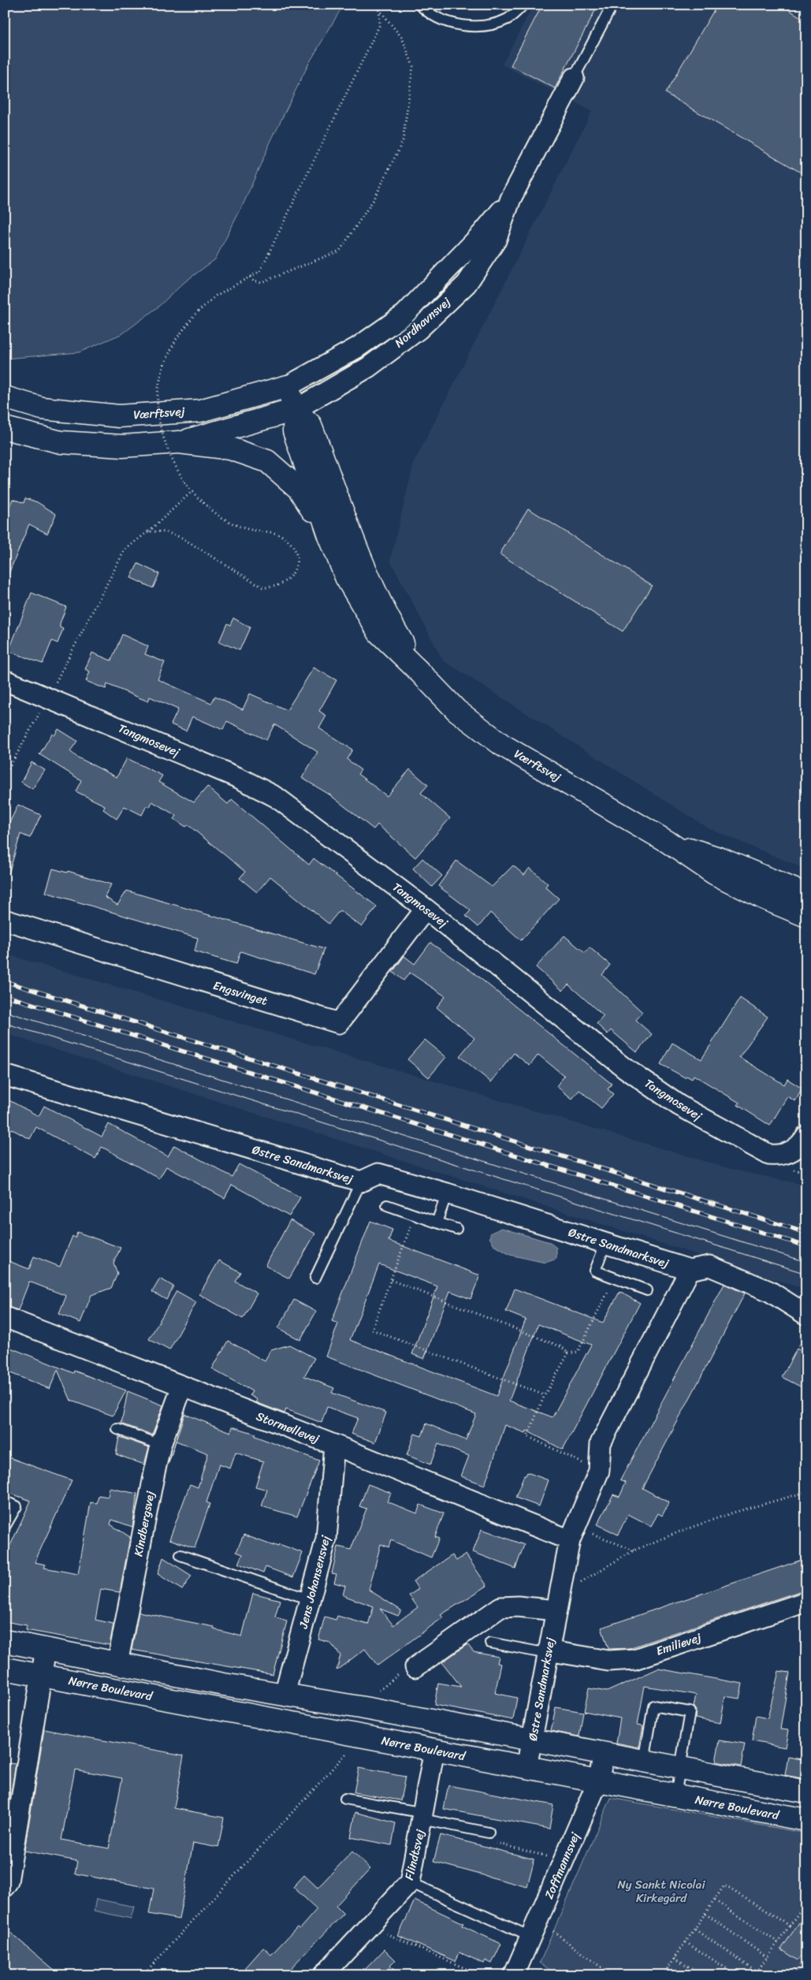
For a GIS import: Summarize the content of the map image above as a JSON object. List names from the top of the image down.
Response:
{
  "streets": {
    "street": [
      "Nordhavnsvej",
      "Værftsvej",
      "Tangmosevej",
      "Engsvinget",
      "Østre Sandmarksvej",
      "Stormøllevej",
      "Kindbergsvej",
      "Jens Johansensvej",
      "Emilievej",
      "Nørre Boulevard",
      "Flindtsvej",
      "Zoffmannsvej"
    ]
  },
  "crossings": [
    ["Nordhavnsvej", "Værftsvej"],
    ["Tangmosevej", "Engsvinget"],
    ["Østre Sandmarksvej", "Stormøllevej"],
    ["Østre Sandmarksvej", "Emilievej"],
    ["Østre Sandmarksvej", "Nørre Boulevard"],
    ["Stormøllevej", "Kindbergsvej"],
    ["Stormøllevej", "Jens Johansensvej"],
    ["Nørre Boulevard", "Flindtsvej"],
    ["Nørre Boulevard", "Zoffmannsvej"]
  ],
  "parks": ["Ny Sankt Nicolai Kirkegård"]
}
